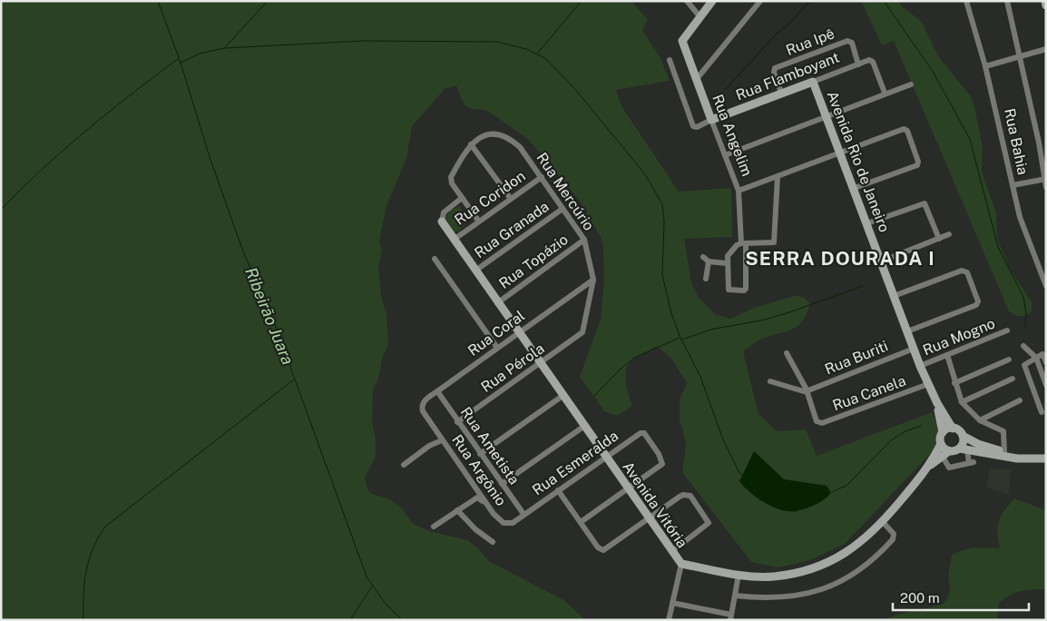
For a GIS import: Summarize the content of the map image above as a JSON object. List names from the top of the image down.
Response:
{
  "streets": {
    "street": [
      "Rua Ipê",
      "Rua Flamboyant",
      "Rua Angelim",
      "Rua Bahia",
      "Avenida Rio de Janeiro",
      "Rua Mercúrio",
      "Rua Coridon",
      "Rua Granada",
      "Rua Topázio",
      "Rua Coral",
      "Rua Mogno",
      "Rua Buriti",
      "Rua Pérola",
      "Rua Canela",
      "Rua Ametista",
      "Rua Esmeralda",
      "Rua Argônio",
      "Avenida Vitória"
    ]
  },
  "crossings": [
    ["Rua Ipê", "Rua Flamboyant"],
    ["Rua Flamboyant", "Rua Angelim"],
    ["Rua Flamboyant", "Avenida Rio de Janeiro"],
    ["Avenida Rio de Janeiro", "Rua Mogno"],
    ["Avenida Rio de Janeiro", "Rua Buriti"],
    ["Avenida Rio de Janeiro", "Rua Canela"],
    ["Avenida Rio de Janeiro", "Avenida Vitória"],
    ["Rua Mercúrio", "Rua Coridon"],
    ["Rua Mercúrio", "Rua Granada"],
    ["Rua Mercúrio", "Rua Topázio"],
    ["Rua Mercúrio", "Rua Coral"],
    ["Rua Mercúrio", "Rua Pérola"],
    ["Rua Coridon", "Avenida Vitória"],
    ["Rua Granada", "Avenida Vitória"],
    ["Rua Topázio", "Avenida Vitória"],
    ["Rua Coral", "Rua Ametista"],
    ["Rua Coral", "Rua Argônio"],
    ["Rua Coral", "Avenida Vitória"],
    ["Rua Buriti", "Rua Canela"],
    ["Rua Pérola", "Rua Ametista"],
    ["Rua Pérola", "Avenida Vitória"],
    ["Rua Ametista", "Rua Esmeralda"],
    ["Rua Ametista", "Rua Argônio"],
    ["Rua Esmeralda", "Rua Argônio"],
    ["Rua Esmeralda", "Avenida Vitória"]
  ],
  "districts": ["SERRA DOURADA I"],
  "water": ["Ribeirão Juara"],
  "scale_bar": "200 m"
}
